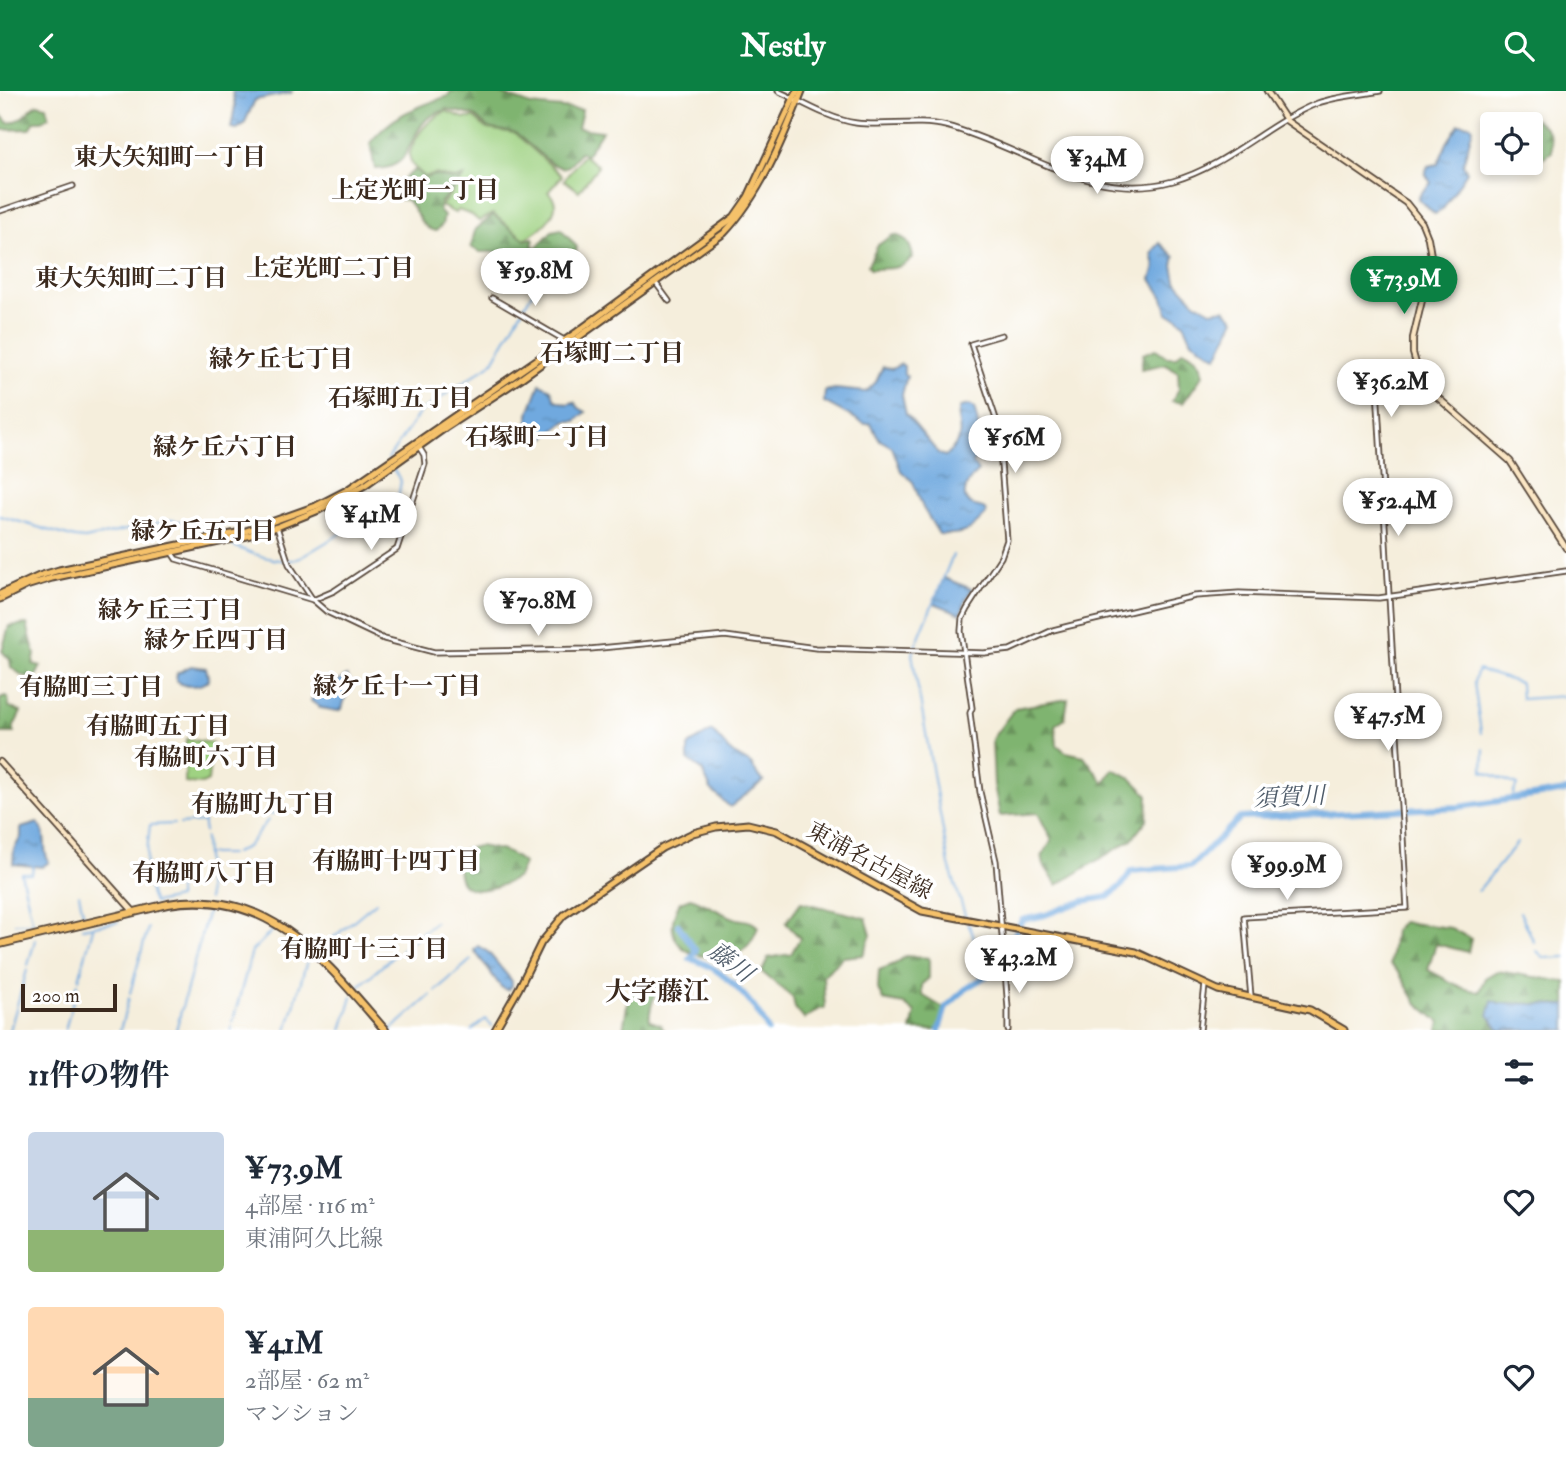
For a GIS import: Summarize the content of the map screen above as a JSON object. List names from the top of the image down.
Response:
{
  "streets": {
    "main road": ["東浦名古屋線"]
  },
  "districts": [
    "東大矢知町一丁目",
    "上定光町一丁目",
    "上定光町二丁目",
    "東大矢知町二丁目",
    "石塚町二丁目",
    "緑ケ丘七丁目",
    "石塚町五丁目",
    "石塚町一丁目",
    "緑ケ丘六丁目",
    "緑ケ丘五丁目",
    "緑ケ丘三丁目",
    "緑ケ丘四丁目",
    "緑ケ丘十一丁目",
    "有脇町三丁目",
    "有脇町五丁目",
    "有脇町六丁目",
    "有脇町九丁目",
    "有脇町十四丁目",
    "有脇町八丁目",
    "有脇町十三丁目",
    "大字藤江"
  ],
  "water": ["須賀川", "藤川"],
  "scale_bar": "200 m",
  "page": {
    "header": "Nestly",
    "price": [
      "¥34M",
      "¥59.8M",
      "¥73.9M",
      "¥36.2M",
      "¥56M",
      "¥52.4M",
      "¥41M",
      "¥70.8M",
      "¥47.5M",
      "¥99.9M",
      "¥43.2M"
    ],
    "scale": "200 m",
    "heading": "11件の物件",
    "list": [
      {
        "name": "¥73.9M",
        "note": "4部屋 · 116 m² · 東浦阿久比線"
      },
      {
        "name": "¥41M",
        "note": "2部屋 · 62 m² · マンション"
      }
    ]
  }
}
